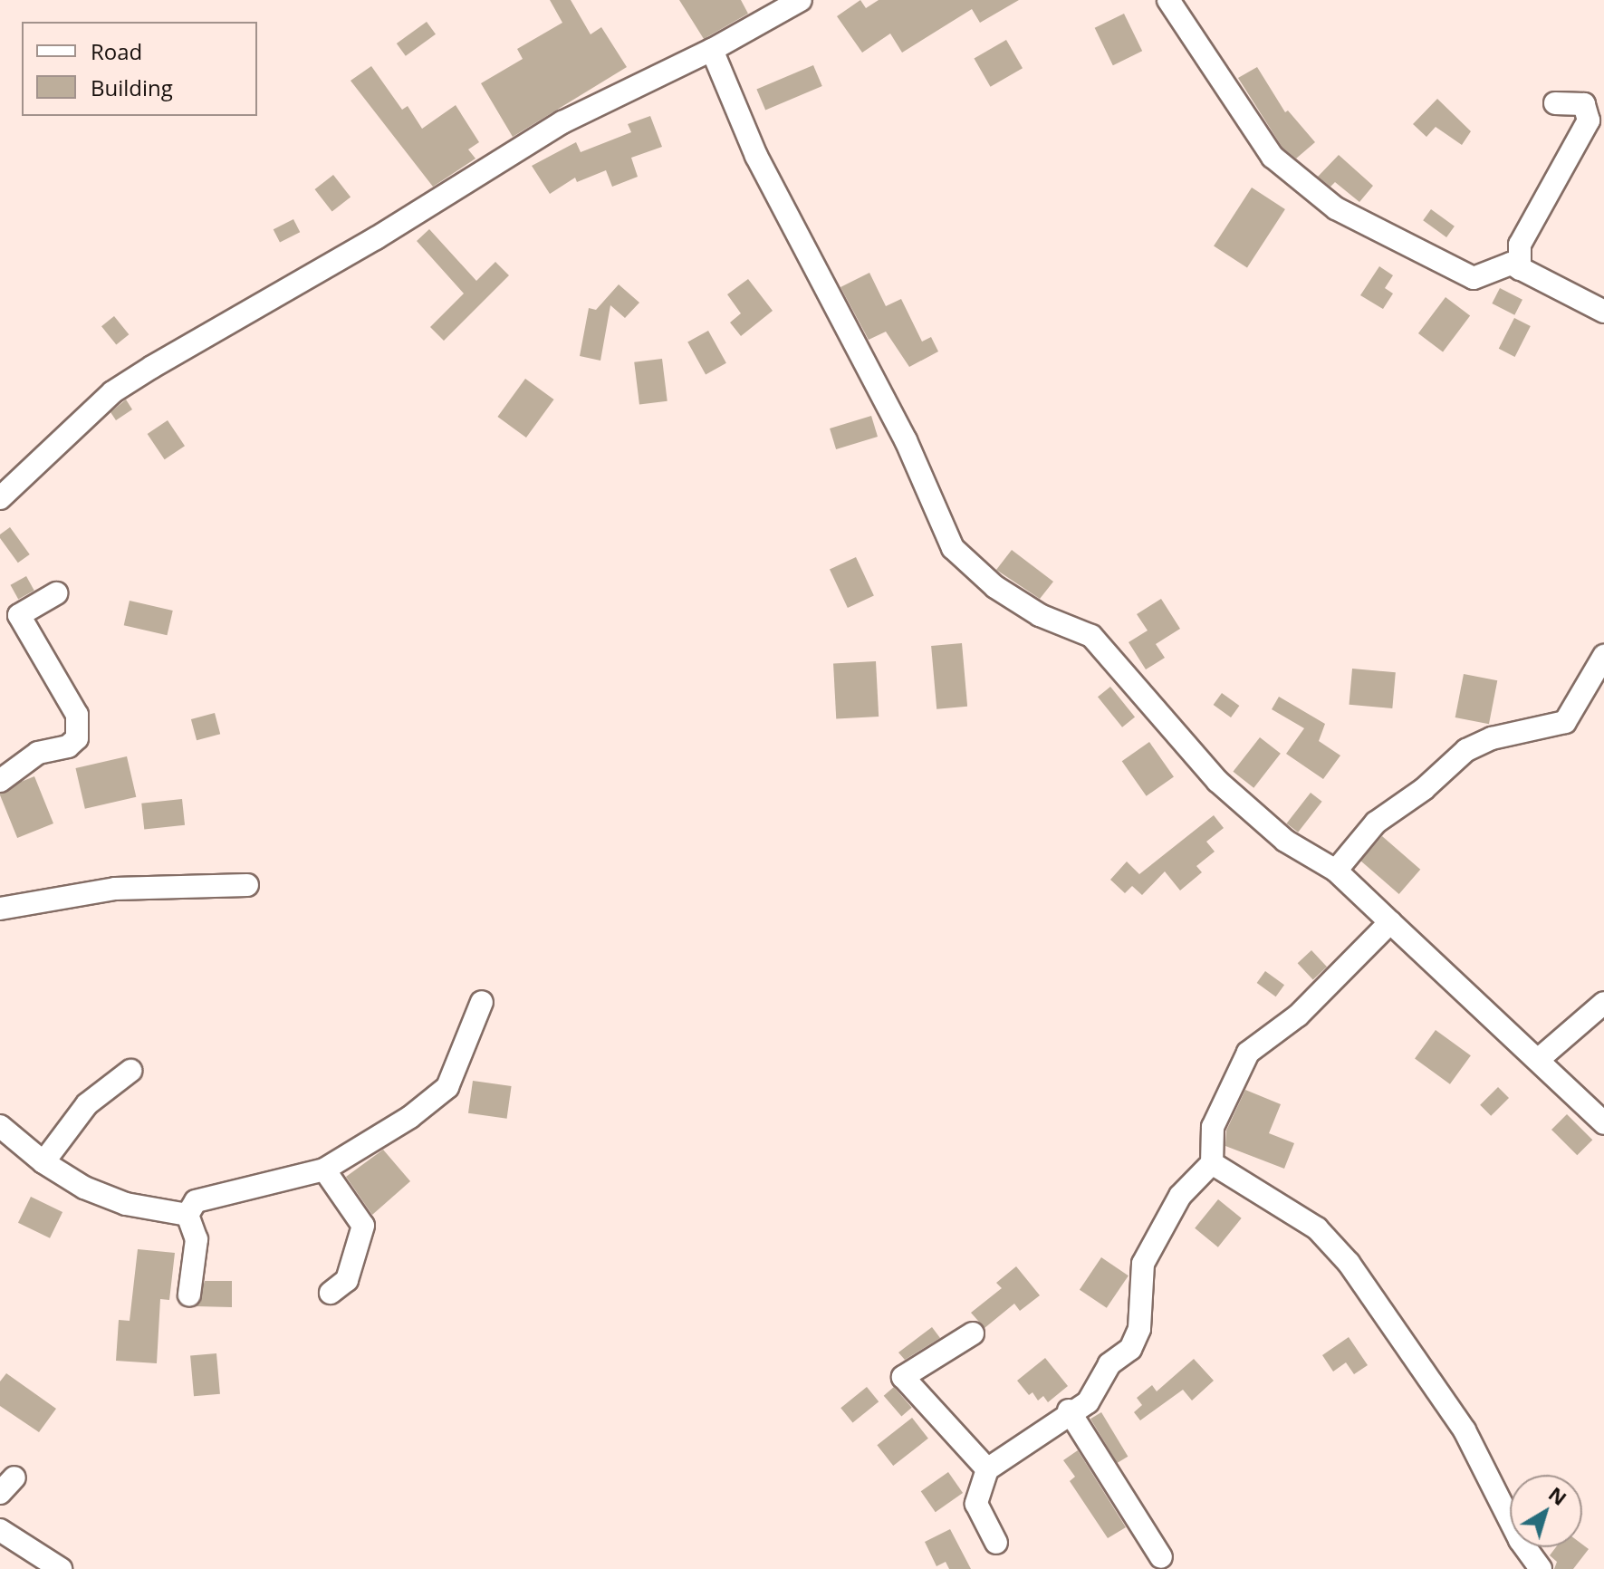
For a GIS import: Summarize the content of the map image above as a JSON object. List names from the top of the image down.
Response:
{
  "legend": ["Road", "Building"],
  "north": "top right"
}
